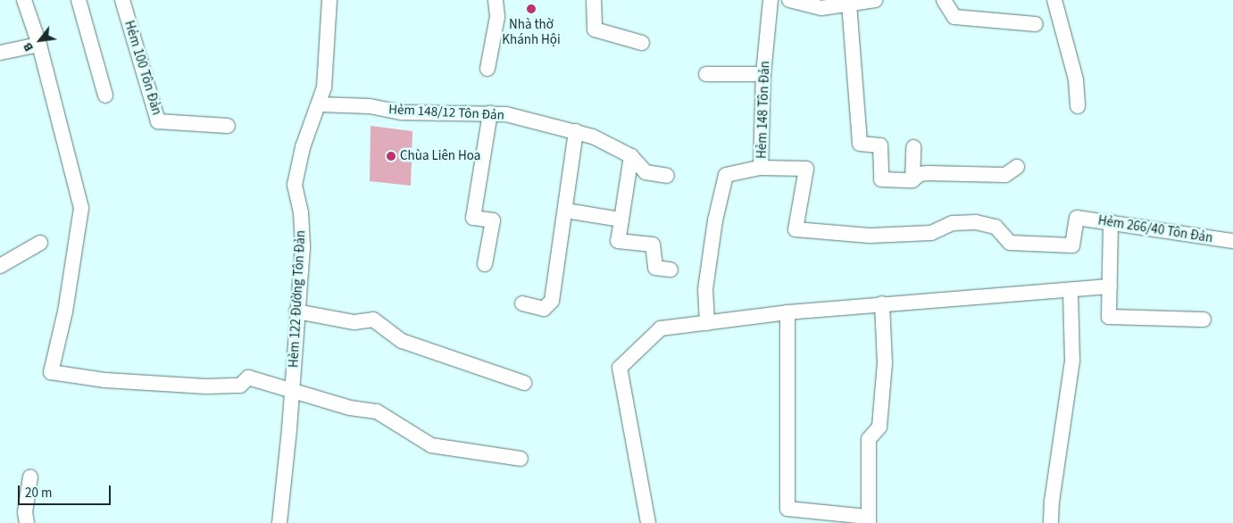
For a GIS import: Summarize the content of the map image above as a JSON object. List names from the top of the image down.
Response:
{
  "streets": {
    "lane": [
      "Hẻm 100 Tôn Đản",
      "Hẻm 148 Tôn Đản",
      "Hẻm 148/12 Tôn Đản",
      "Hẻm 266/40 Tôn Đản",
      "Hẻm 122 Đường Tôn Đản"
    ]
  },
  "crossings": [
    ["Hẻm 148 Tôn Đản", "Hẻm 266/40 Tôn Đản"],
    ["Hẻm 148/12 Tôn Đản", "Hẻm 122 Đường Tôn Đản"]
  ],
  "places": ["Nhà thờ Khánh Hội", "Chùa Liên Hoa"],
  "scale_bar": "20 m",
  "north": "bottom left"
}
